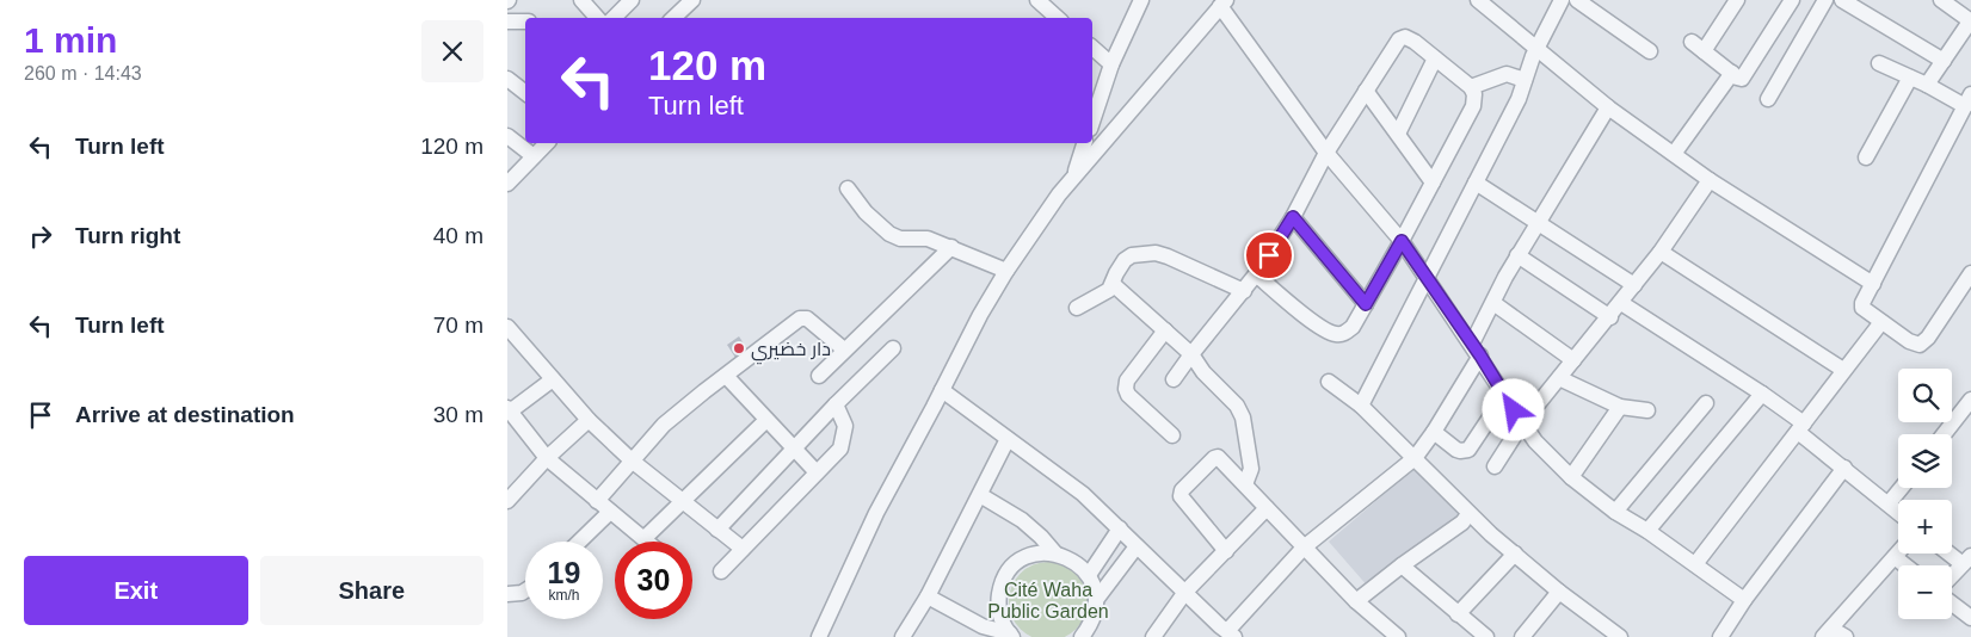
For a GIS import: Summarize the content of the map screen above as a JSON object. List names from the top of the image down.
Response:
{
  "parks": ["Cité Waha Public Garden"],
  "places": ["دار خضيري"],
  "page": {
    "heading": ["1 min", "260 m · 14:43"],
    "turn": ["120 m", "Turn left"],
    "list": [
      {
        "name": "Turn left",
        "value": "120 m"
      },
      {
        "name": "Turn right",
        "value": "40 m"
      },
      {
        "name": "Turn left",
        "value": "70 m"
      },
      {
        "name": "Arrive at destination",
        "value": "30 m"
      }
    ],
    "map_buttons": ["+", "−"],
    "speed": "19 km/h",
    "limit": "30",
    "buttons": ["Exit", "Share"]
  }
}
